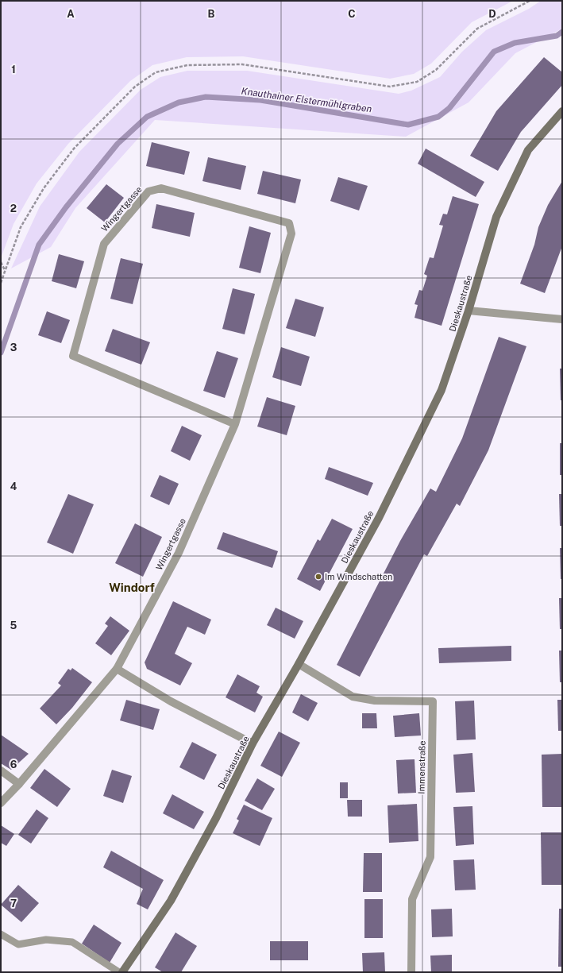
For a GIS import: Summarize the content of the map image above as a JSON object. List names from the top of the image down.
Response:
{
  "streets": {
    "main road": ["Dieskaustraße"],
    "street": ["Wingertgasse", "Immenstraße"]
  },
  "crossings": [
    ["Dieskaustraße", "Immenstraße"]
  ],
  "districts": ["Windorf"],
  "water": ["Knauthainer Elstermühlgraben"],
  "places": ["Im Windschatten"],
  "grid": {
    "columns": [
      "A",
      "B",
      "C",
      "D"
    ],
    "rows": [
      "1",
      "2",
      "3",
      "4",
      "5",
      "6",
      "7"
    ]
  }
}
